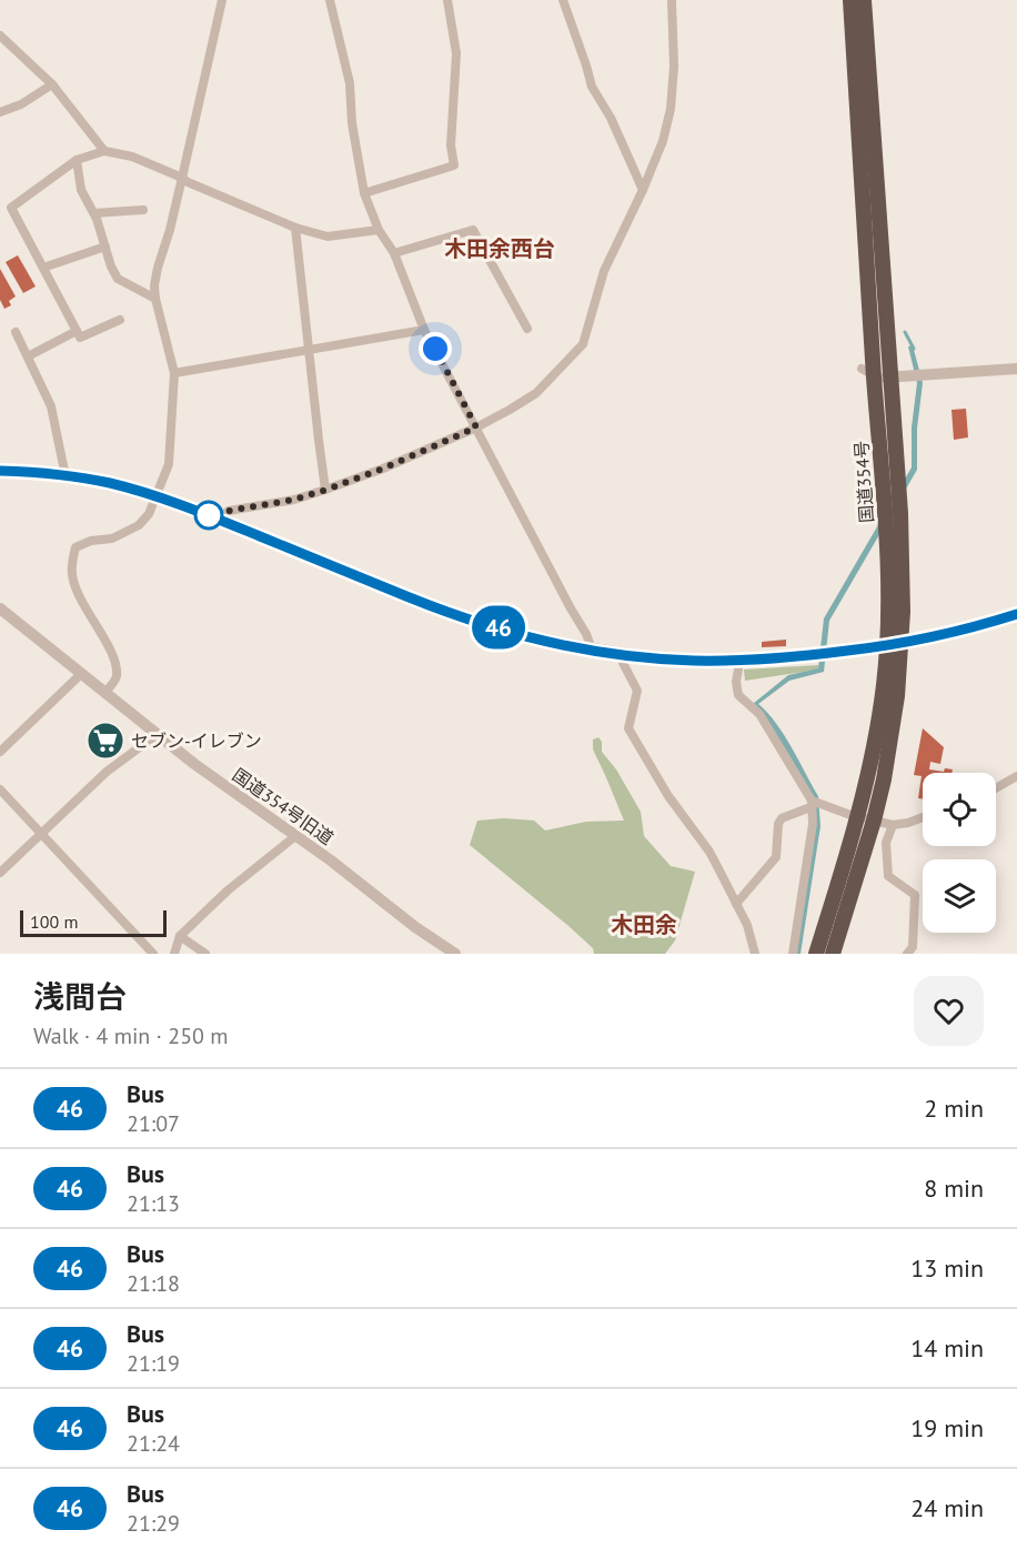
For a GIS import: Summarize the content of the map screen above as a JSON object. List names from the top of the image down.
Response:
{
  "streets": {
    "highway": ["国道354号"],
    "street": ["国道354号旧道"]
  },
  "districts": ["木田余西台", "木田余"],
  "places": {
    "supermarket": ["セブン-イレブン"]
  },
  "lines": ["bus line 46"],
  "scale_bar": "100 m",
  "page": {
    "on_map": "46",
    "scale": "100 m",
    "heading": ["浅間台", "Walk · 4 min · 250 m"],
    "list": [
      {
        "mark": "46",
        "name": "Bus",
        "note": "21:07",
        "value": "2 min"
      },
      {
        "mark": "46",
        "name": "Bus",
        "note": "21:13",
        "value": "8 min"
      },
      {
        "mark": "46",
        "name": "Bus",
        "note": "21:18",
        "value": "13 min"
      },
      {
        "mark": "46",
        "name": "Bus",
        "note": "21:19",
        "value": "14 min"
      },
      {
        "mark": "46",
        "name": "Bus",
        "note": "21:24",
        "value": "19 min"
      },
      {
        "mark": "46",
        "name": "Bus",
        "note": "21:29",
        "value": "24 min"
      }
    ]
  }
}
